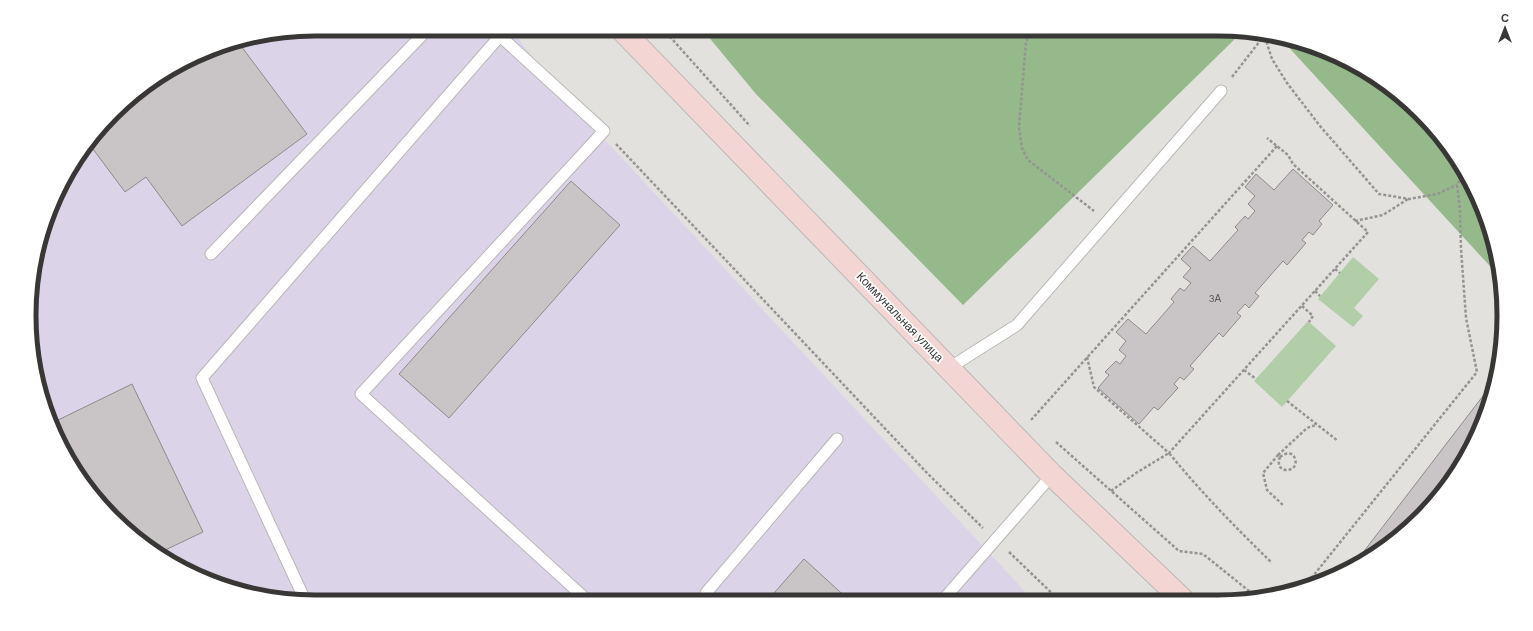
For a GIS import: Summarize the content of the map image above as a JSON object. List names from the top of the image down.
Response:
{
  "streets": {
    "street": ["Коммунальная улица"]
  },
  "house_numbers": ["3А"],
  "north": "top"
}
